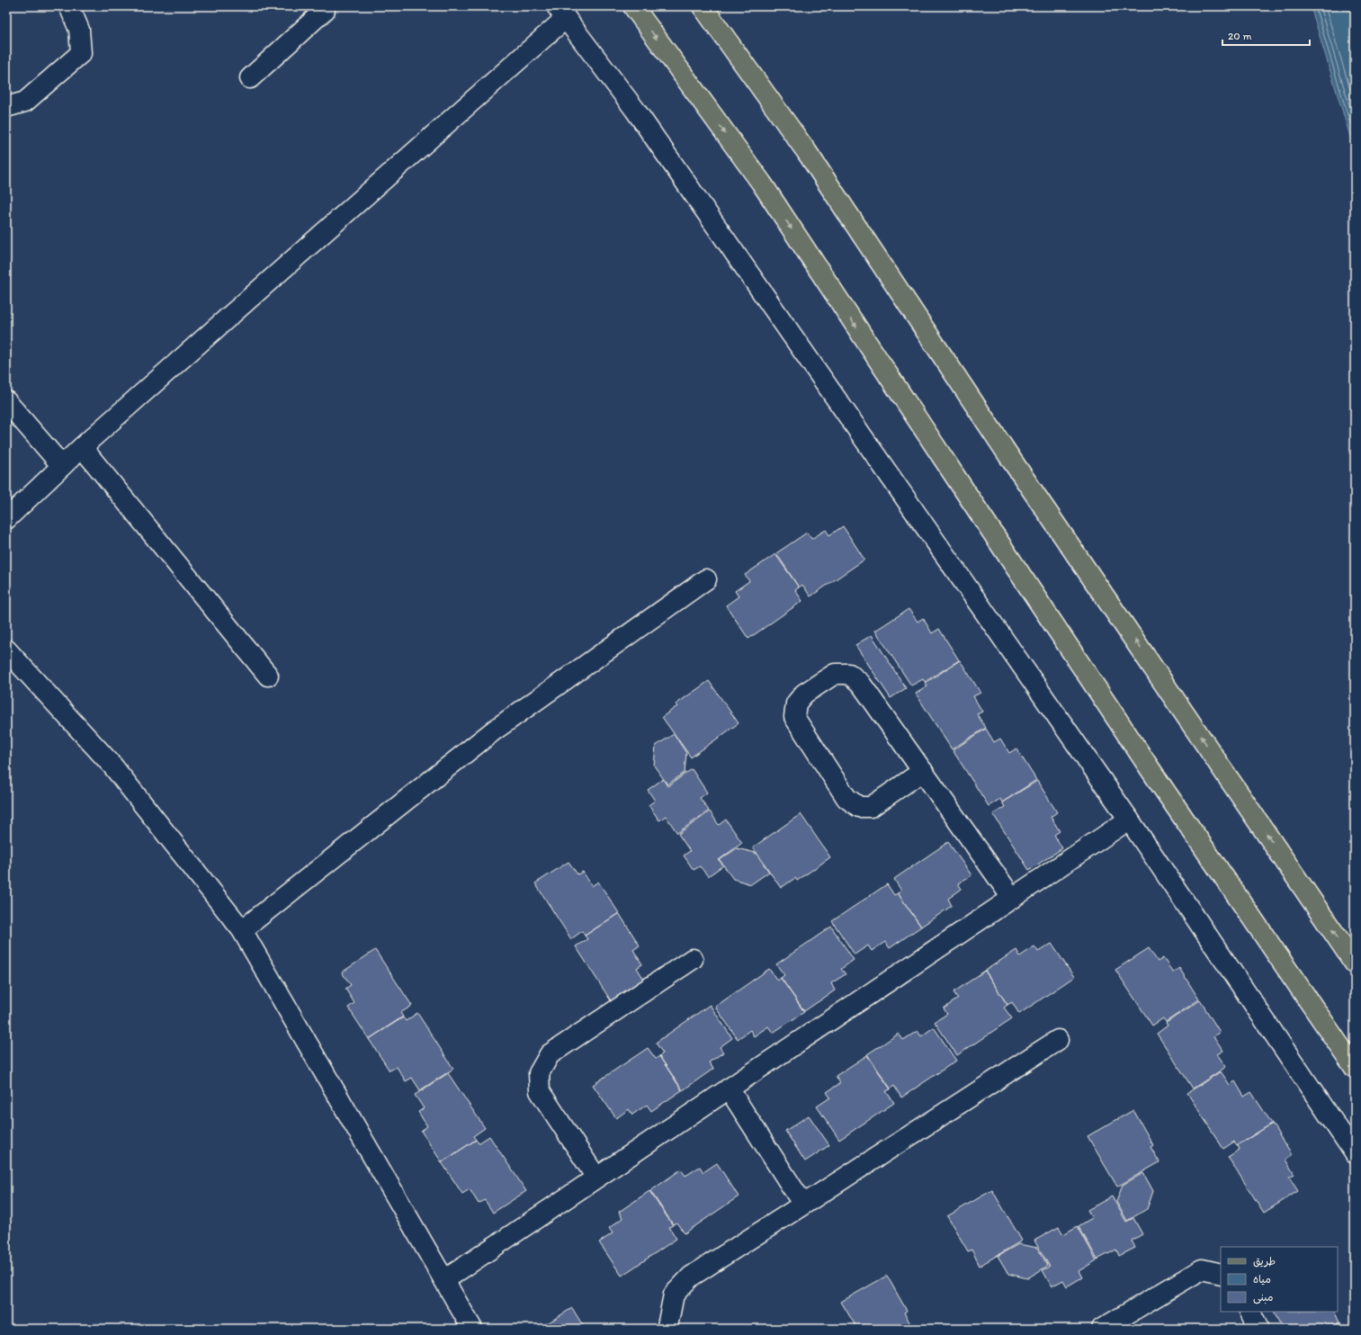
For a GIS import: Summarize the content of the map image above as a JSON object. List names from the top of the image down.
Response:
{
  "legend": ["طريق", "مياه", "مبنى"],
  "scale_bar": "20 m"
}
